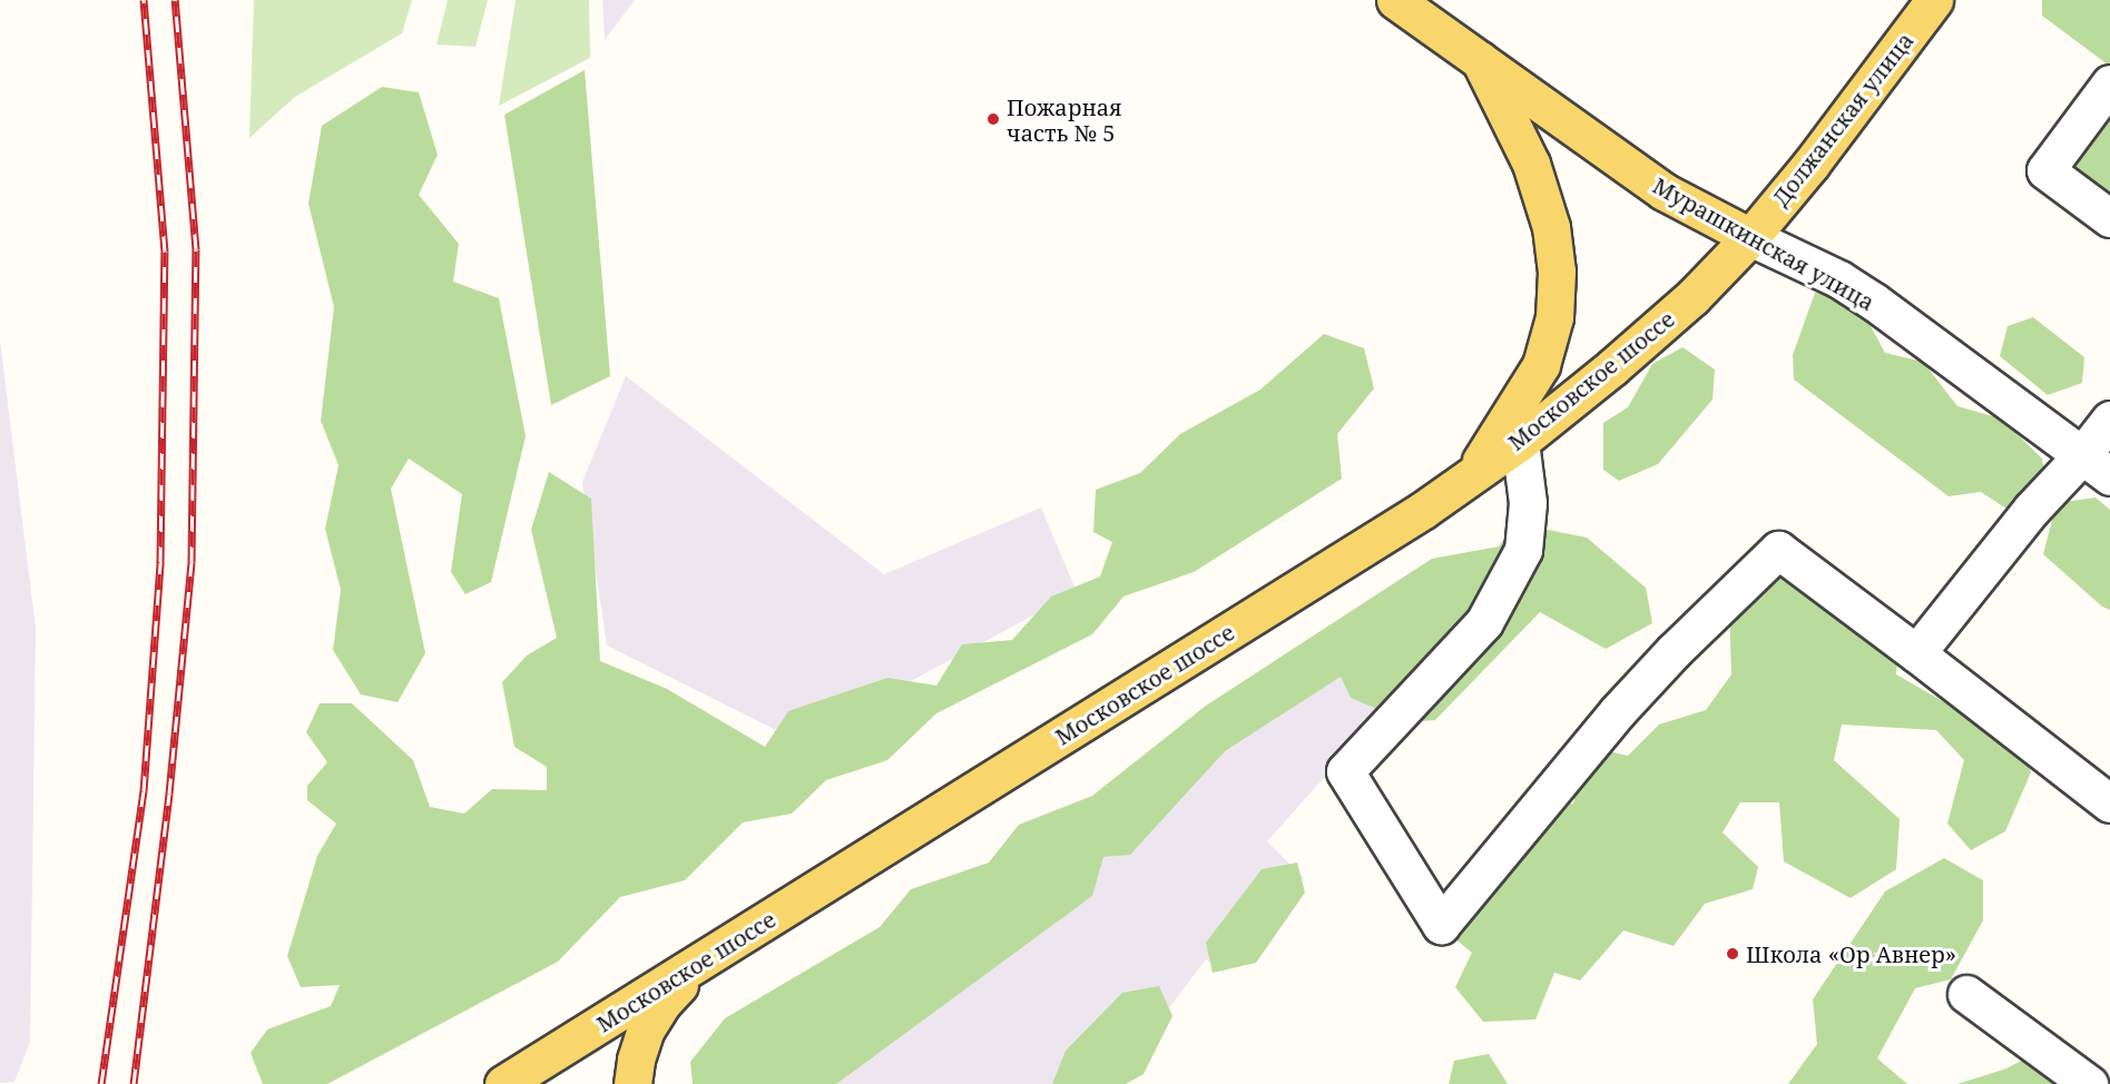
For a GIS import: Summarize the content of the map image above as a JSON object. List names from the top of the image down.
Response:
{
  "streets": {
    "main road": ["Должанская улица", "Мурашкинская улица", "Московское шоссе"]
  },
  "crossings": [
    ["Должанская улица", "Мурашкинская улица"],
    ["Должанская улица", "Московское шоссе"],
    ["Мурашкинская улица", "Московское шоссе"]
  ],
  "places": ["Пожарная часть № 5", "Школа «Ор Авнер»"]
}
